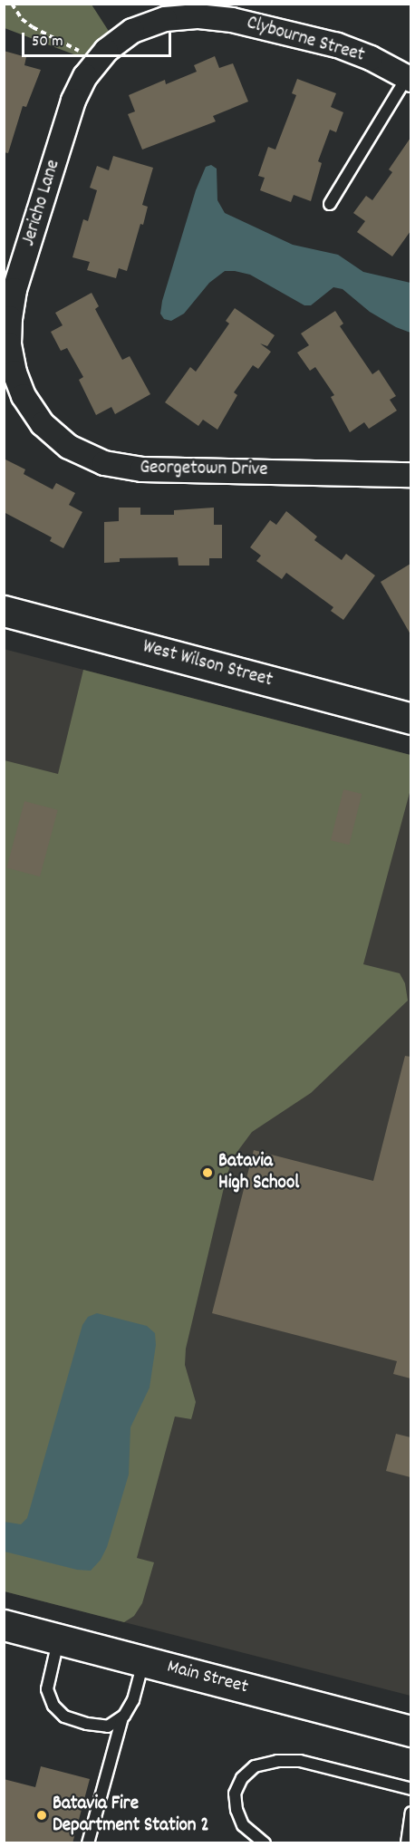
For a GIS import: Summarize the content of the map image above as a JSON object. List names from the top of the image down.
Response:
{
  "streets": {
    "main road": ["West Wilson Street", "Main Street"],
    "street": ["Clybourne Street", "Jericho Lane", "Georgetown Drive"]
  },
  "crossings": [
    ["Clybourne Street", "Jericho Lane"],
    ["Jericho Lane", "Georgetown Drive"]
  ],
  "places": ["Batavia High School", "Batavia Fire Department Station 2"],
  "scale_bar": "50 m"
}
